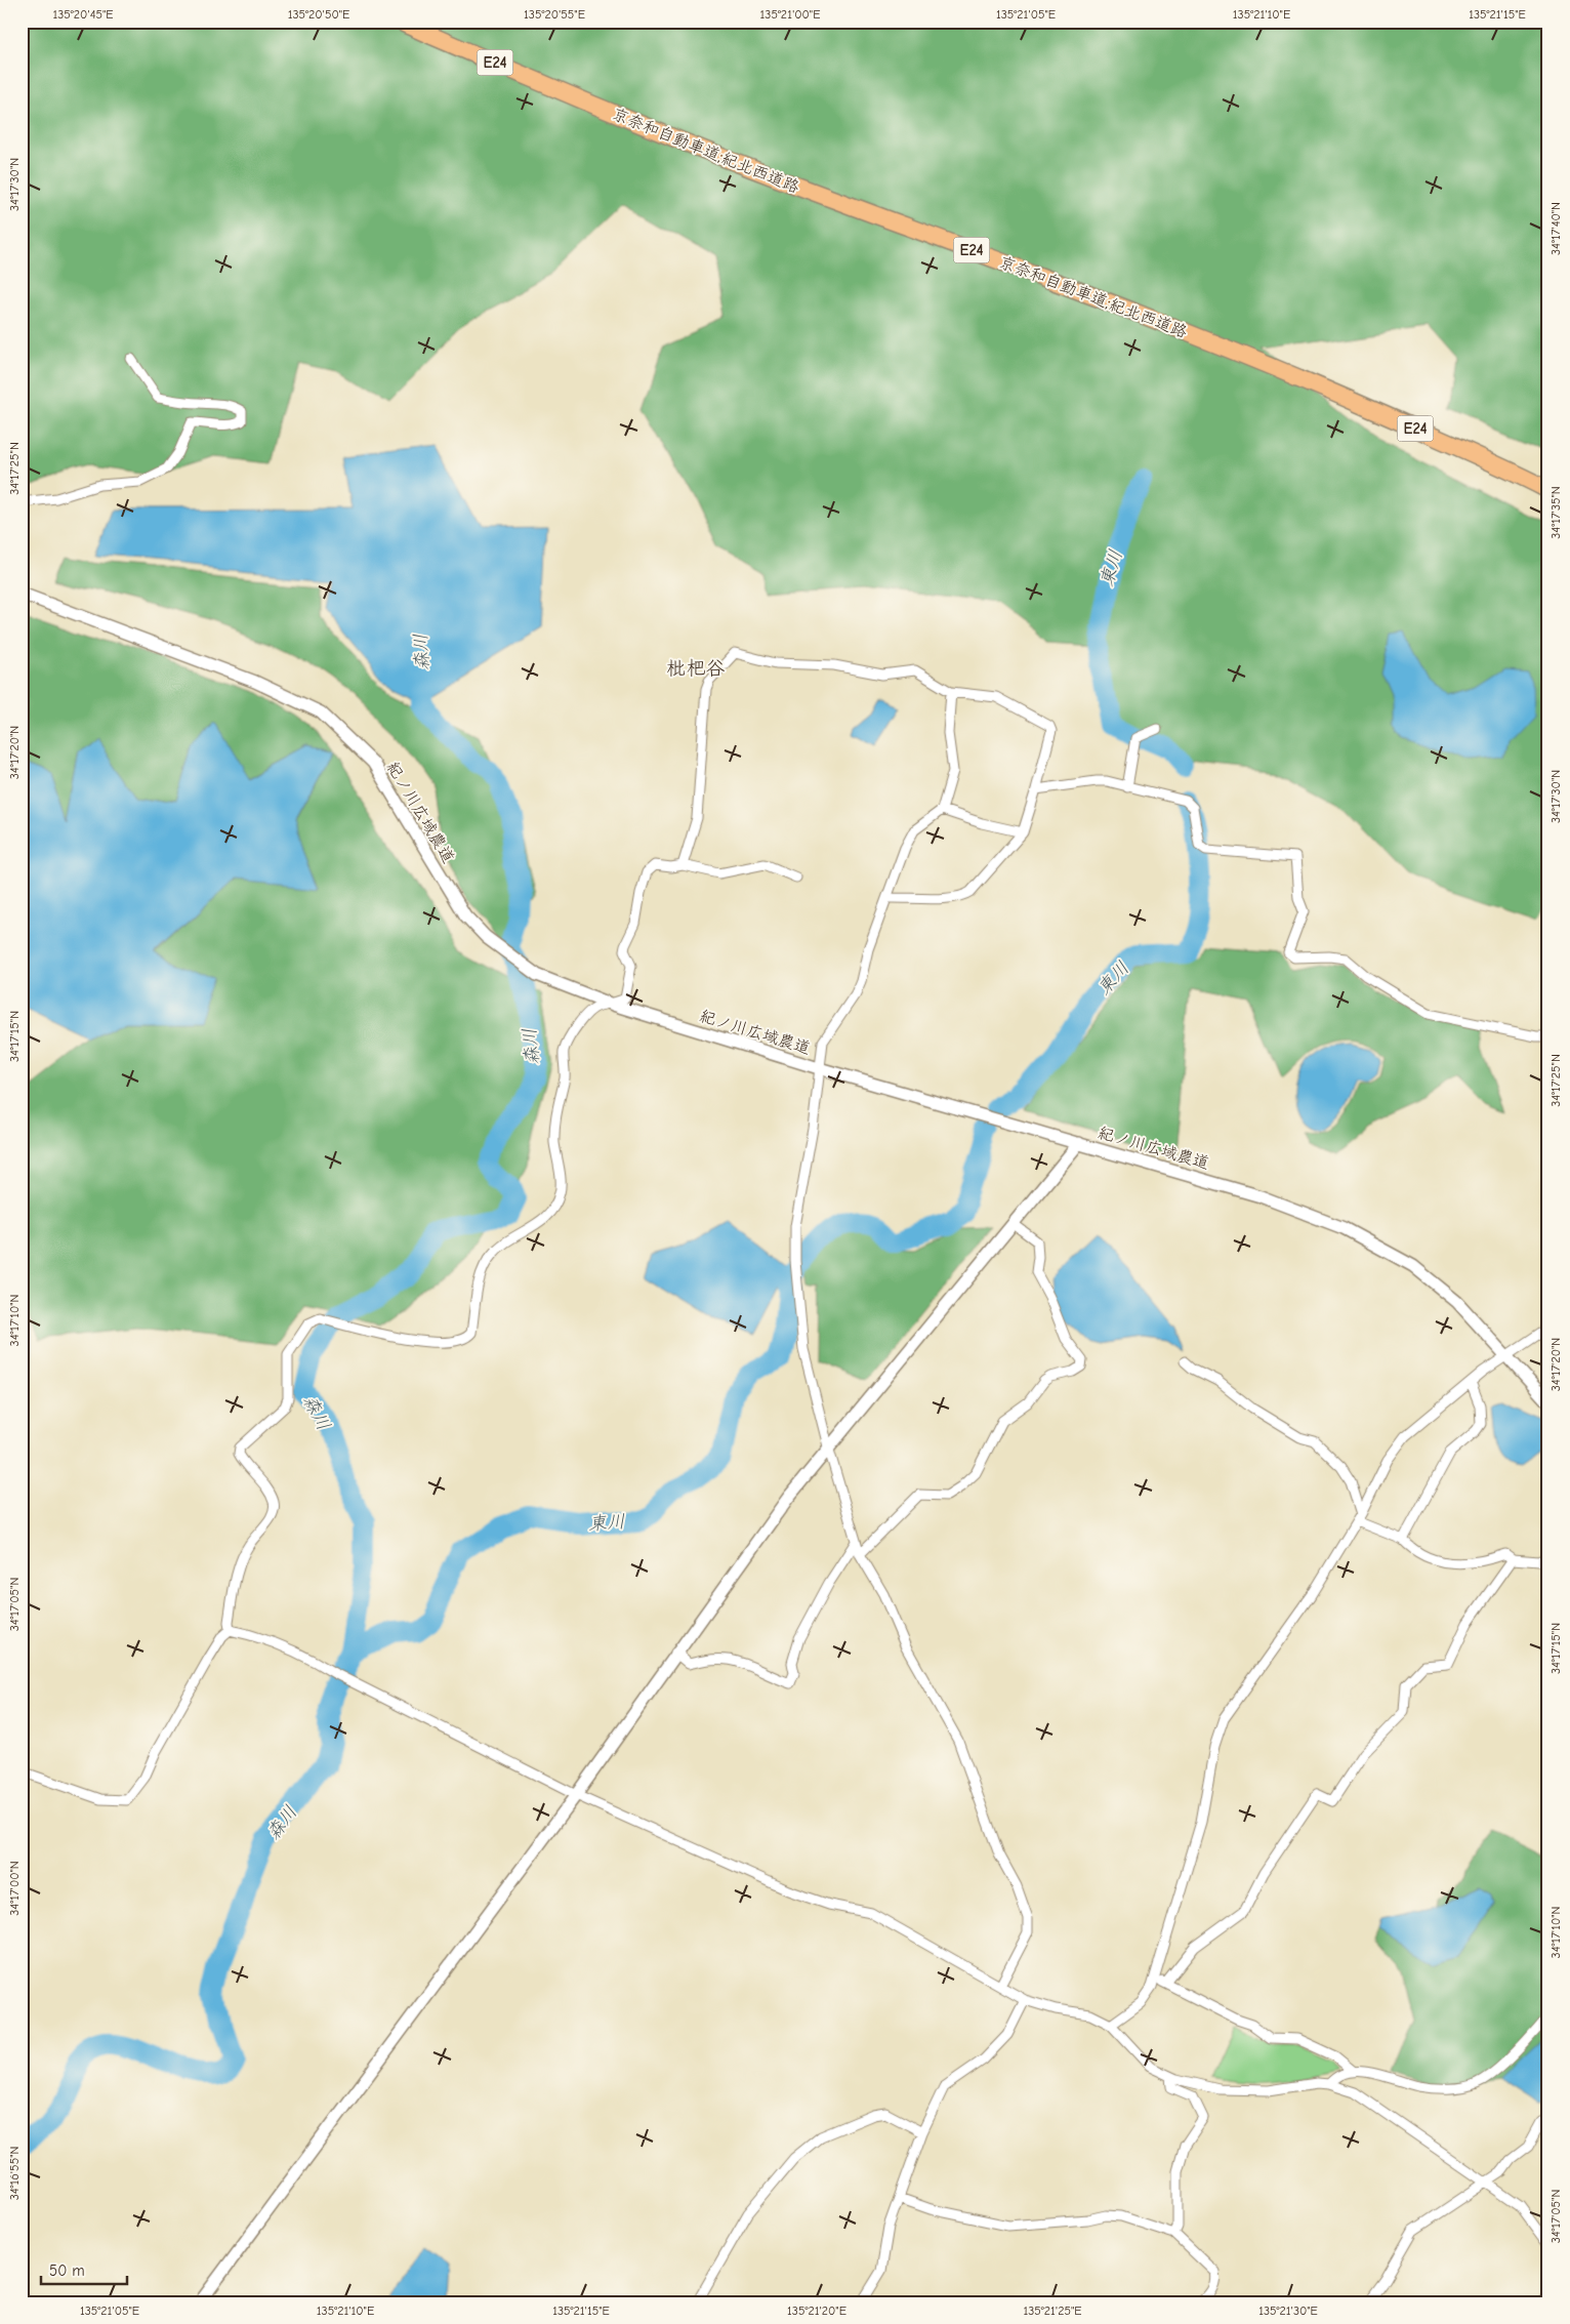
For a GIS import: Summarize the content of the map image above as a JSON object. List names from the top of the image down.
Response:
{
  "streets": {
    "highway": ["E24", "京奈和自動車道;紀北西道路"],
    "street": ["紀ノ川広域農道"]
  },
  "districts": ["枇杷谷"],
  "water": ["東川", "森川"],
  "scale_bar": "50 m",
  "coordinates": [
    "135°20'45\"E",
    "135°20'50\"E",
    "135°20'55\"E",
    "135°21'00\"E",
    "135°21'05\"E",
    "135°21'10\"E",
    "135°21'15\"E",
    "34°17'30\"N",
    "34°17'40\"N",
    "34°17'25\"N",
    "34°17'35\"N",
    "34°17'20\"N",
    "34°17'15\"N",
    "34°17'10\"N",
    "34°17'05\"N",
    "34°17'00\"N",
    "34°16'55\"N",
    "135°21'20\"E",
    "135°21'25\"E",
    "135°21'30\"E"
  ]
}
